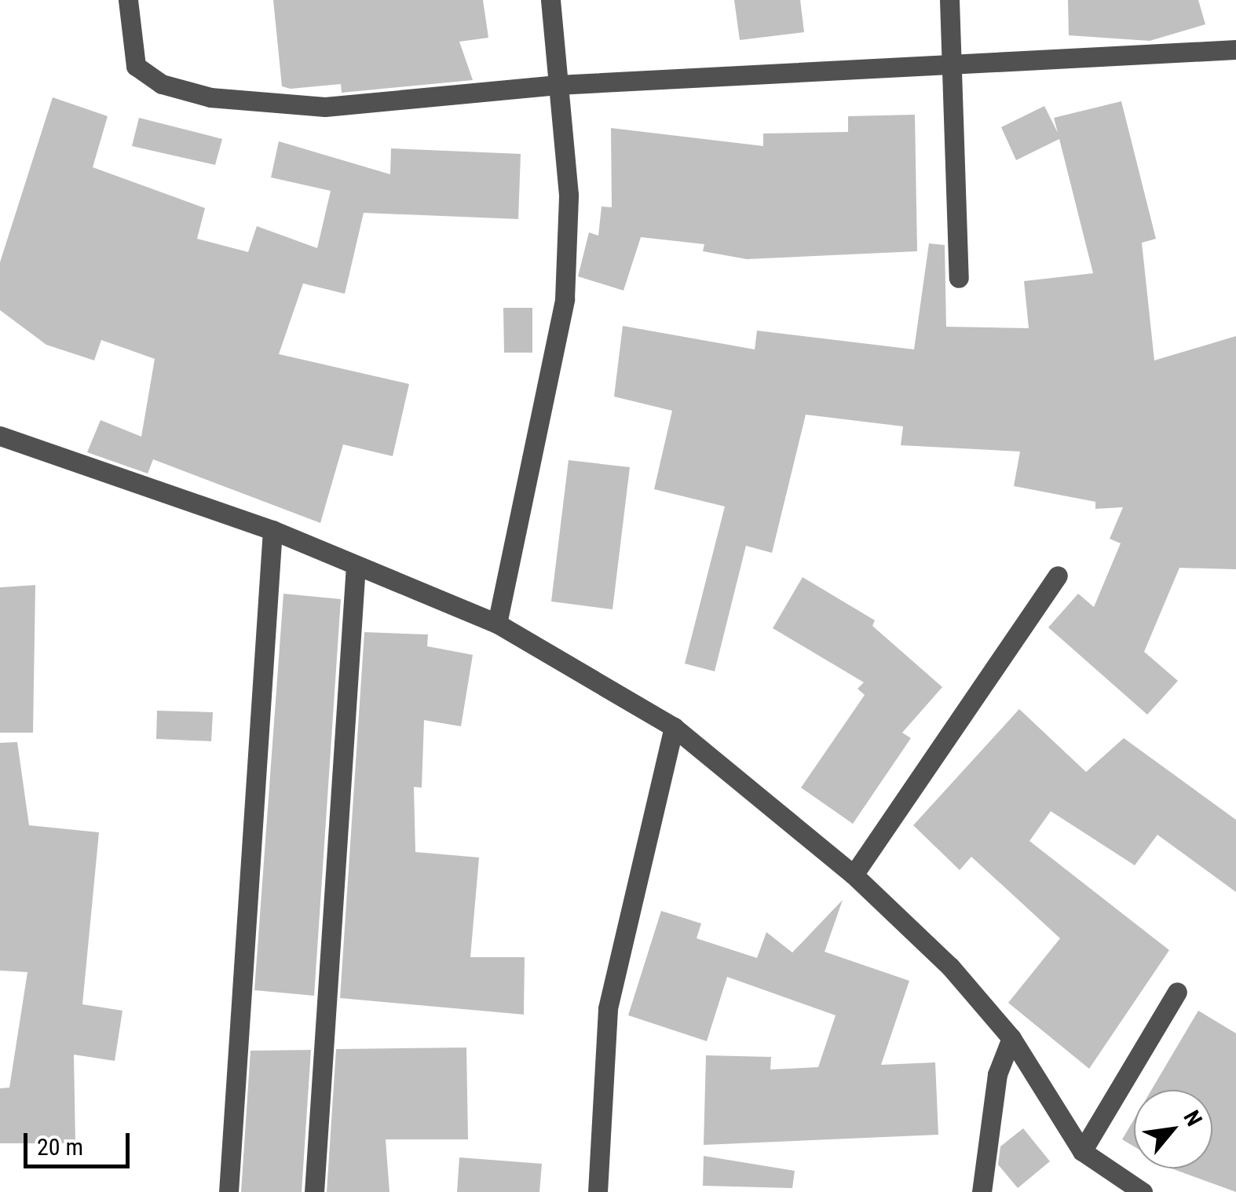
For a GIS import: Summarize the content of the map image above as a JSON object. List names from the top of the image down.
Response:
{
  "scale_bar": "20 m",
  "north": "top right"
}
